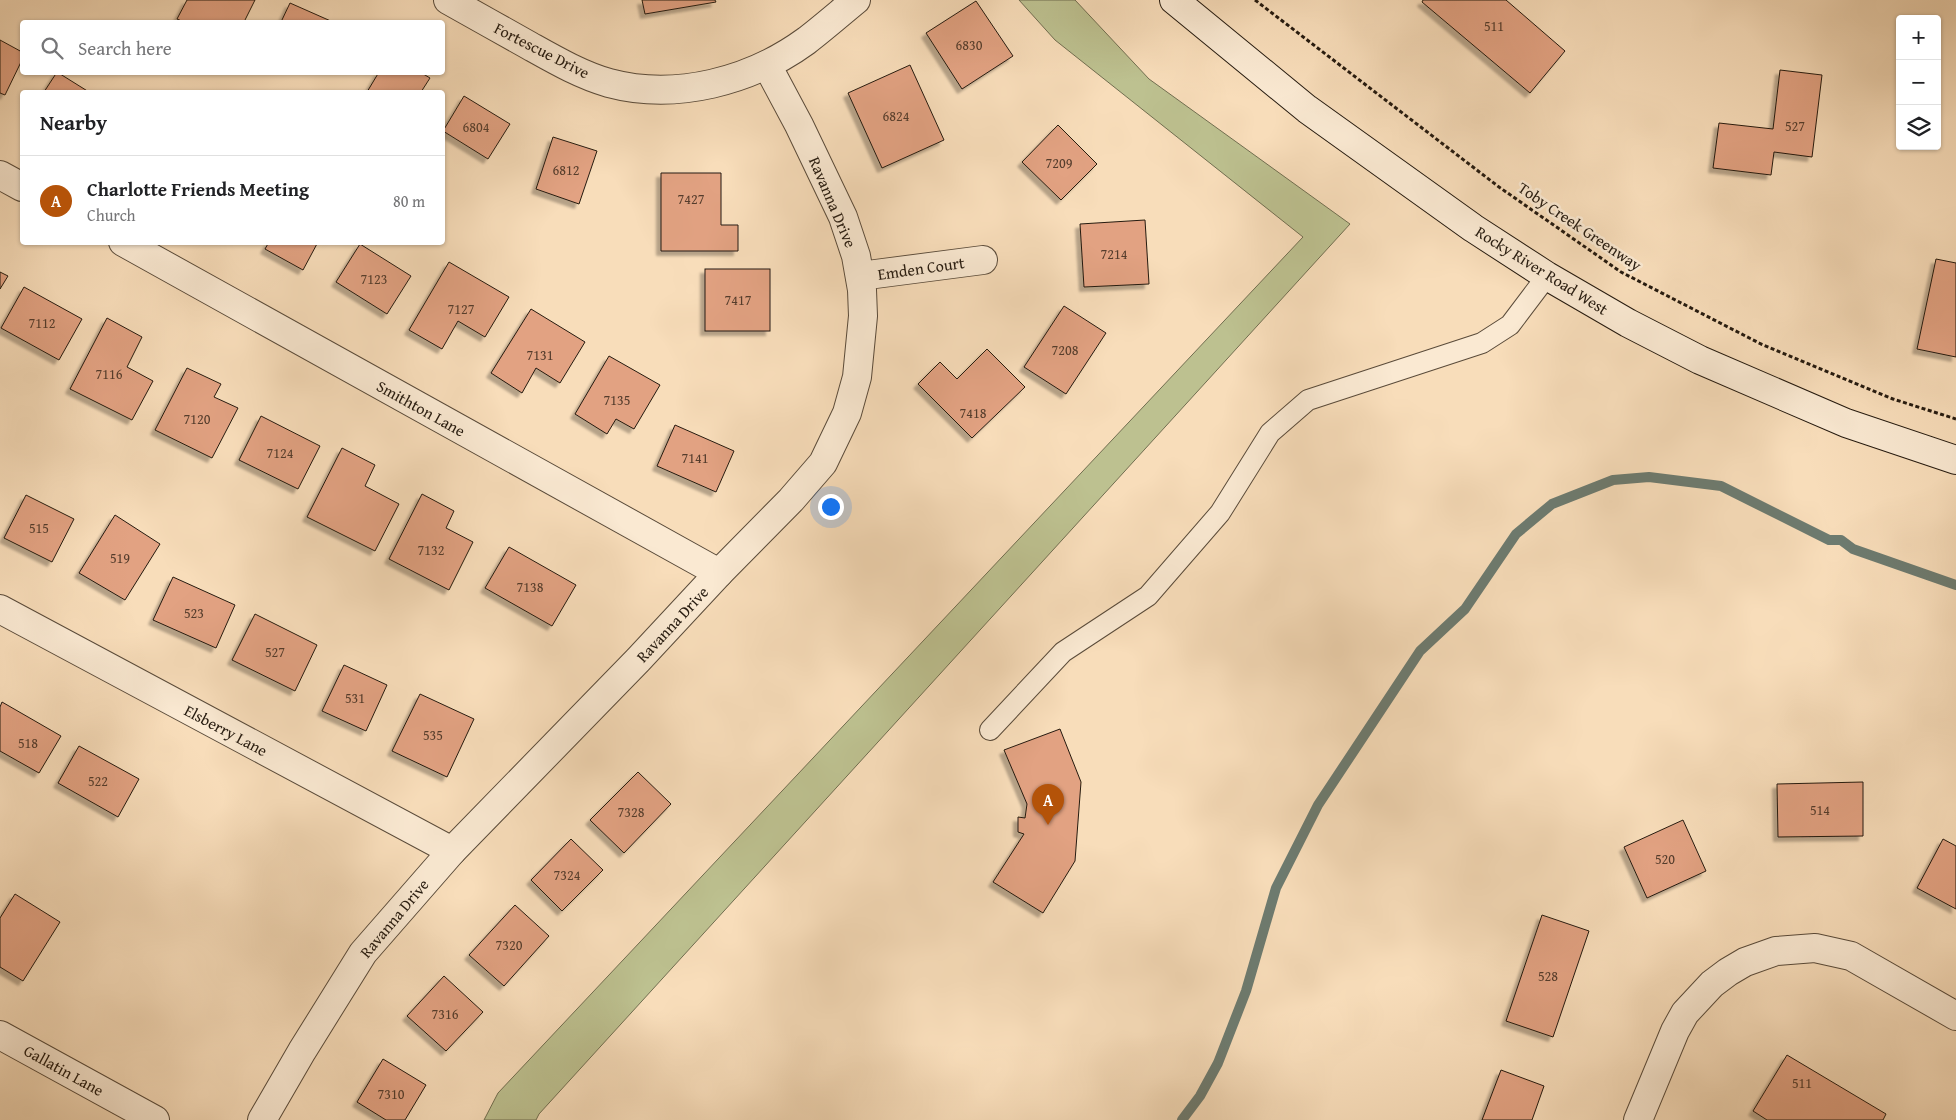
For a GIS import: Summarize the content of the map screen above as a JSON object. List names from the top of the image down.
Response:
{
  "streets": {
    "street": [
      "Fortescue Drive",
      "Ravanna Drive",
      "Emden Court",
      "Rocky River Road West",
      "Smithton Lane",
      "Elsberry Lane",
      "Gallatin Lane"
    ],
    "path": ["Toby Creek Greenway"]
  },
  "crossings": [
    ["Fortescue Drive", "Ravanna Drive"],
    ["Ravanna Drive", "Emden Court"],
    ["Ravanna Drive", "Smithton Lane"],
    ["Ravanna Drive", "Elsberry Lane"]
  ],
  "house_numbers": [
    "511",
    "6830",
    "6824",
    "527",
    "6804",
    "7209",
    "6812",
    "7427",
    "7214",
    "7123",
    "7417",
    "7127",
    "7112",
    "7208",
    "7131",
    "7116",
    "7135",
    "7418",
    "7120",
    "7124",
    "7141",
    "515",
    "7132",
    "519",
    "7138",
    "523",
    "527",
    "531",
    "535",
    "518",
    "522",
    "514",
    "7328",
    "520",
    "7324",
    "7320",
    "528",
    "7316",
    "511",
    "7310"
  ],
  "page": {
    "map_buttons": ["+", "−"],
    "search": "Search here",
    "heading": "Nearby",
    "list": [
      {
        "mark": "A",
        "name": "Charlotte Friends Meeting",
        "note": "Church",
        "value": "80 m"
      }
    ],
    "pins": "A"
  }
}
